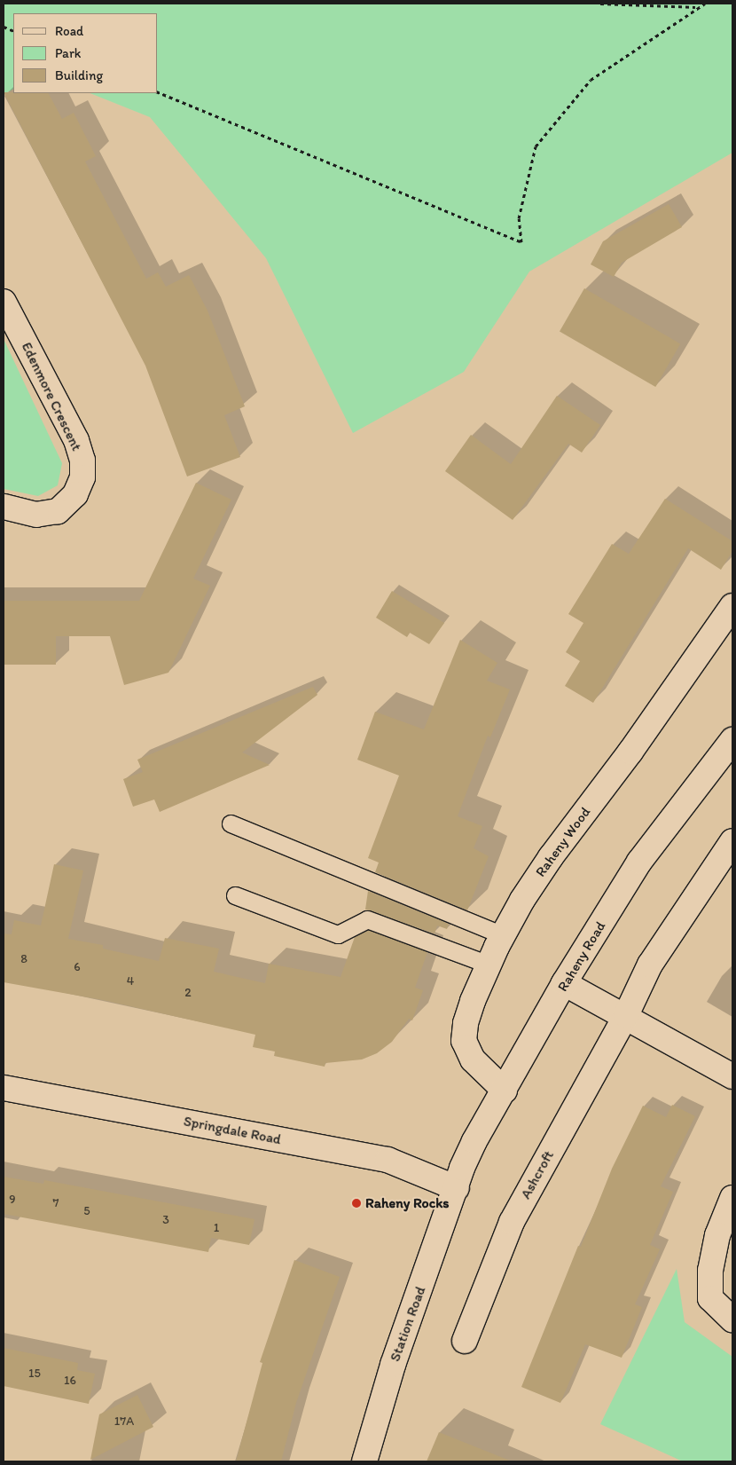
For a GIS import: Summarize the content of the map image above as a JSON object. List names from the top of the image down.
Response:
{
  "streets": {
    "street": [
      "Edenmore Crescent",
      "Raheny Wood",
      "Raheny Road",
      "Springdale Road",
      "Ashcroft",
      "Station Road"
    ]
  },
  "crossings": [
    ["Raheny Wood", "Raheny Road"],
    ["Raheny Road", "Springdale Road"],
    ["Raheny Road", "Station Road"],
    ["Springdale Road", "Station Road"]
  ],
  "places": ["Raheny Rocks"],
  "house_numbers": [
    "8",
    "6",
    "4",
    "2",
    "9",
    "7",
    "5",
    "3",
    "1",
    "15",
    "16",
    "17A"
  ],
  "legend": ["Road", "Park", "Building"]
}
